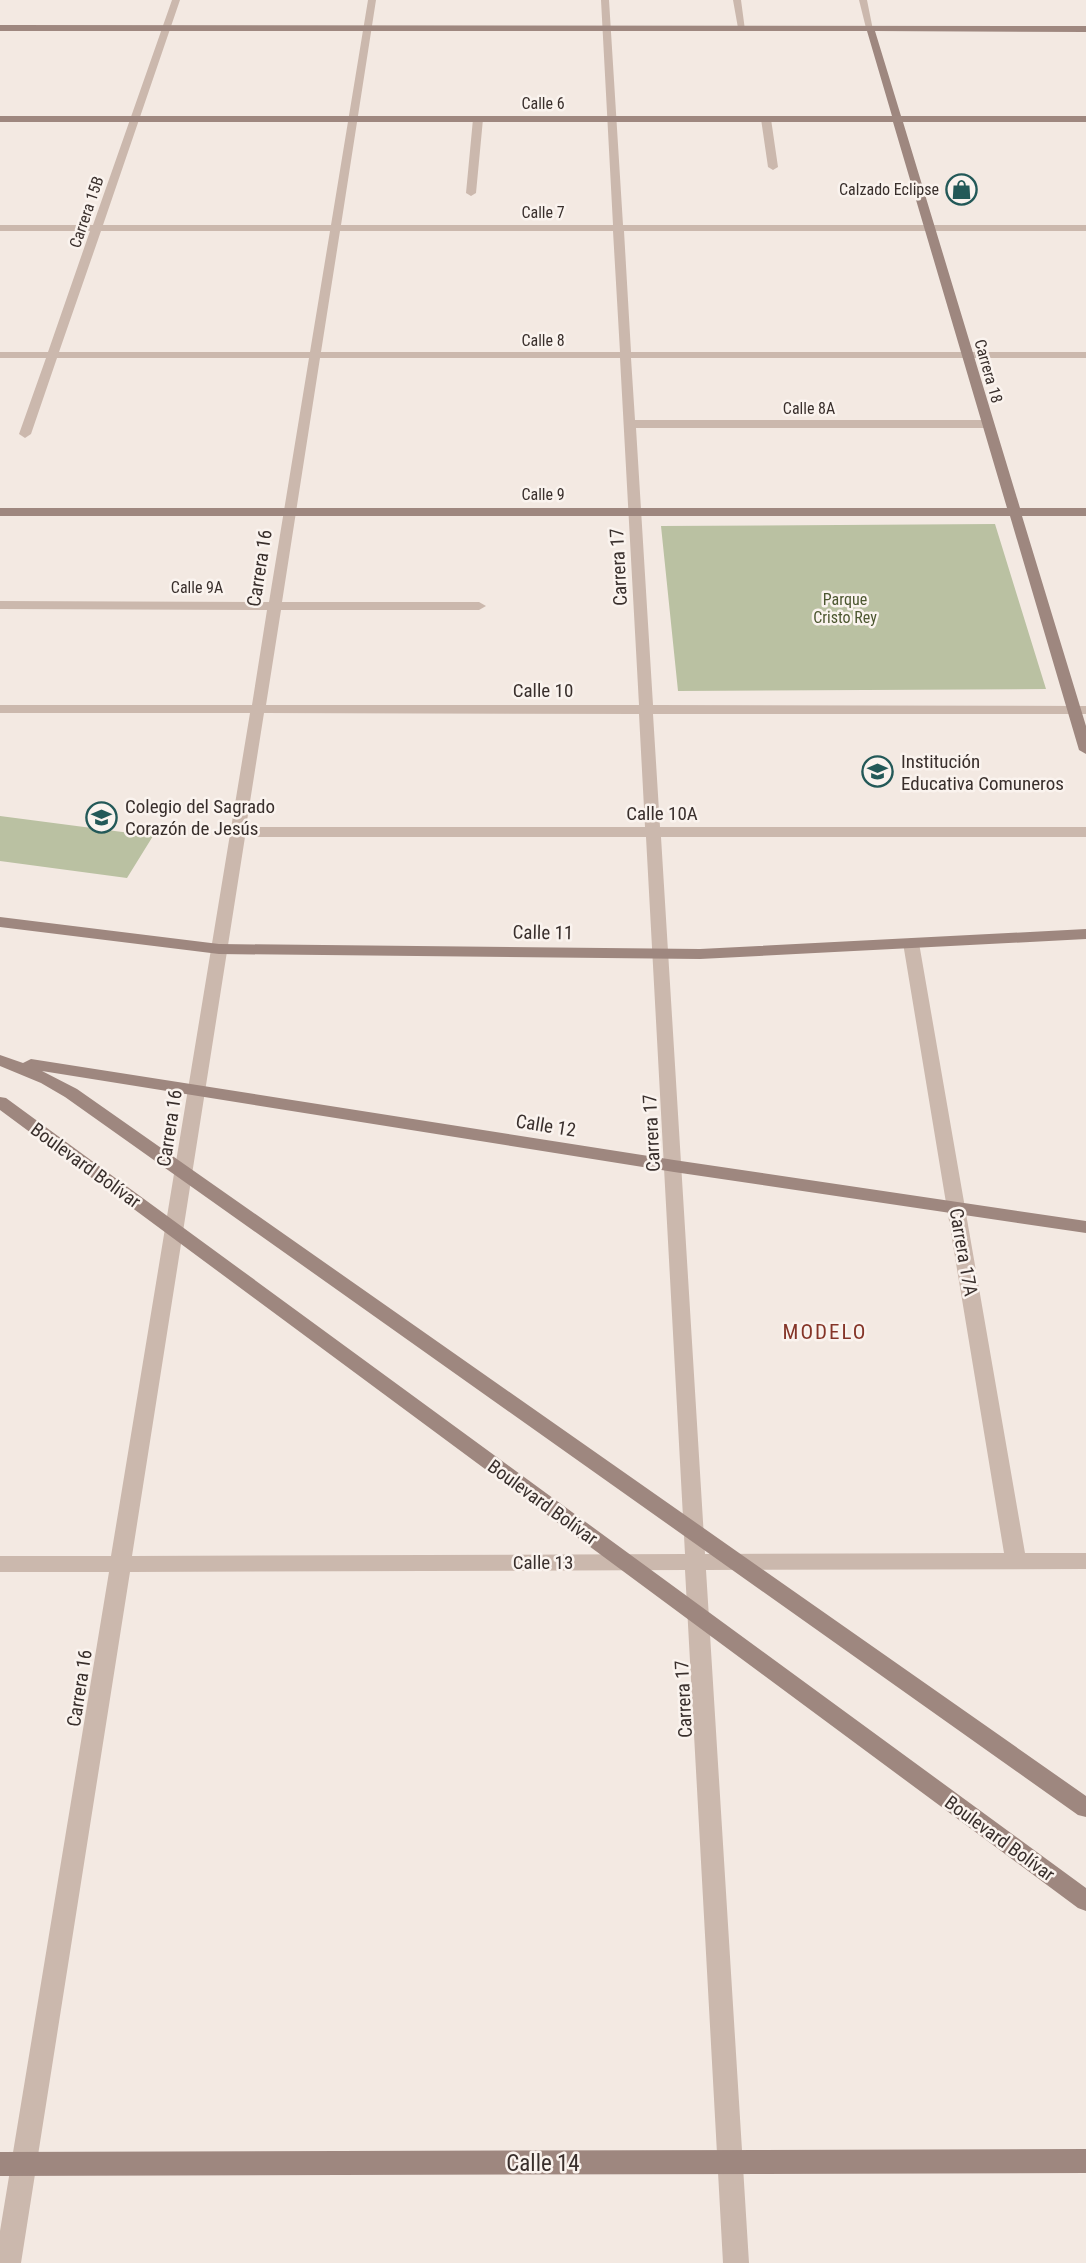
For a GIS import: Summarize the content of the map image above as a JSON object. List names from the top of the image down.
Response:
{
  "streets": {
    "street": [
      "Calle 6",
      "Carrera 15B",
      "Calle 7",
      "Calle 8",
      "Carrera 18",
      "Calle 8A",
      "Calle 9",
      "Carrera 17",
      "Carrera 16",
      "Calle 9A",
      "Calle 10",
      "Calle 10A",
      "Calle 11",
      "Calle 12",
      "Boulevard Bolívar",
      "Carrera 17A",
      "Calle 13",
      "Calle 14"
    ]
  },
  "crossings": [
    ["Calle 6", "Carrera 15B"],
    ["Calle 6", "Carrera 18"],
    ["Calle 6", "Carrera 17"],
    ["Calle 6", "Carrera 16"],
    ["Carrera 15B", "Calle 7"],
    ["Carrera 15B", "Calle 8"],
    ["Calle 7", "Carrera 18"],
    ["Calle 7", "Carrera 17"],
    ["Calle 7", "Carrera 16"],
    ["Calle 8", "Carrera 18"],
    ["Calle 8", "Carrera 17"],
    ["Calle 8", "Carrera 16"],
    ["Carrera 18", "Calle 8A"],
    ["Carrera 18", "Calle 9"],
    ["Carrera 18", "Calle 10"],
    ["Calle 8A", "Carrera 17"],
    ["Calle 9", "Carrera 17"],
    ["Calle 9", "Carrera 16"],
    ["Carrera 17", "Calle 10"],
    ["Carrera 17", "Calle 10A"],
    ["Carrera 17", "Calle 11"],
    ["Carrera 17", "Calle 12"],
    ["Carrera 17", "Boulevard Bolívar"],
    ["Carrera 17", "Calle 13"],
    ["Carrera 17", "Calle 14"],
    ["Carrera 16", "Calle 9A"],
    ["Carrera 16", "Calle 10"],
    ["Carrera 16", "Calle 10A"],
    ["Carrera 16", "Calle 11"],
    ["Carrera 16", "Calle 12"],
    ["Carrera 16", "Boulevard Bolívar"],
    ["Carrera 16", "Calle 13"],
    ["Carrera 16", "Calle 14"],
    ["Calle 11", "Carrera 17A"],
    ["Calle 12", "Carrera 17A"],
    ["Boulevard Bolívar", "Calle 13"],
    ["Carrera 17A", "Calle 13"]
  ],
  "districts": ["MODELO"],
  "parks": ["Parque Cristo Rey"],
  "places": {
    "shop": ["Calzado Eclipse"],
    "school or university": ["Institución Educativa Comuneros", "Colegio del Sagrado Corazón de Jesús"]
  }
}
